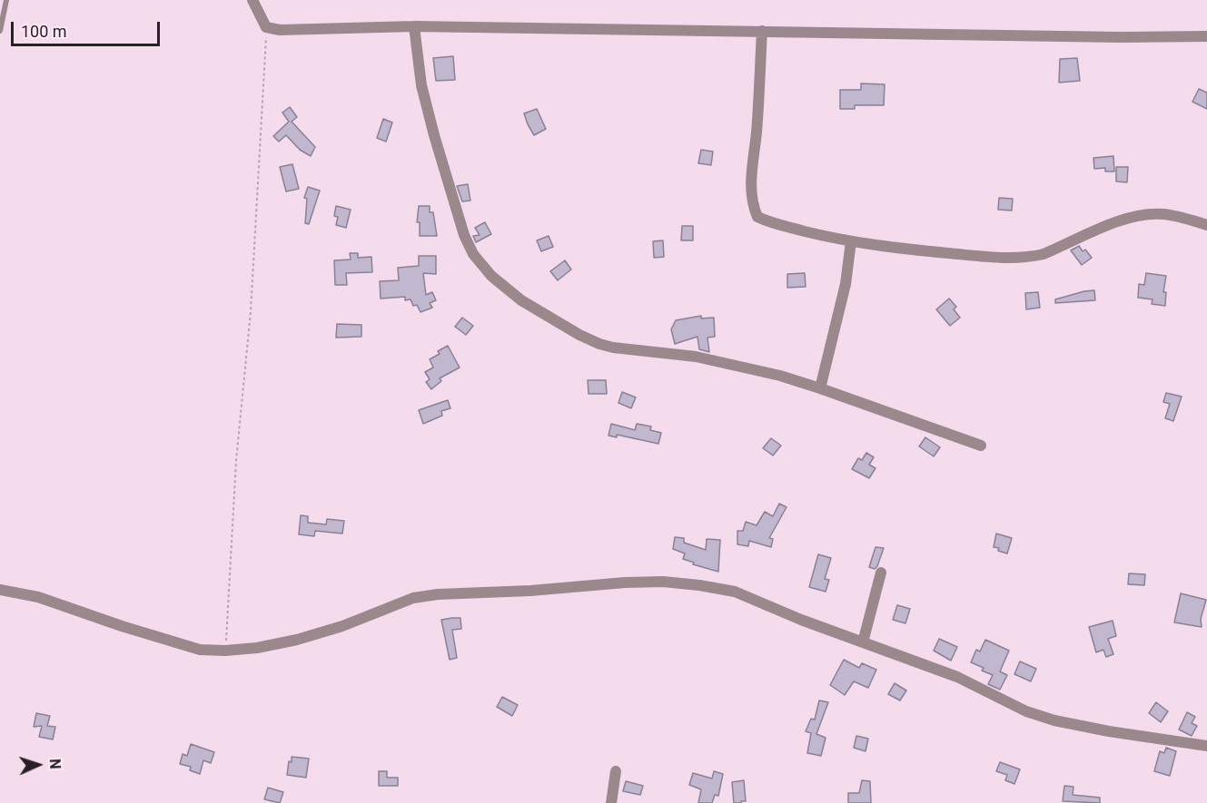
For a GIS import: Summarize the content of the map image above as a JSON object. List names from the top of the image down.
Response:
{
  "scale_bar": "100 m",
  "north": "right"
}
